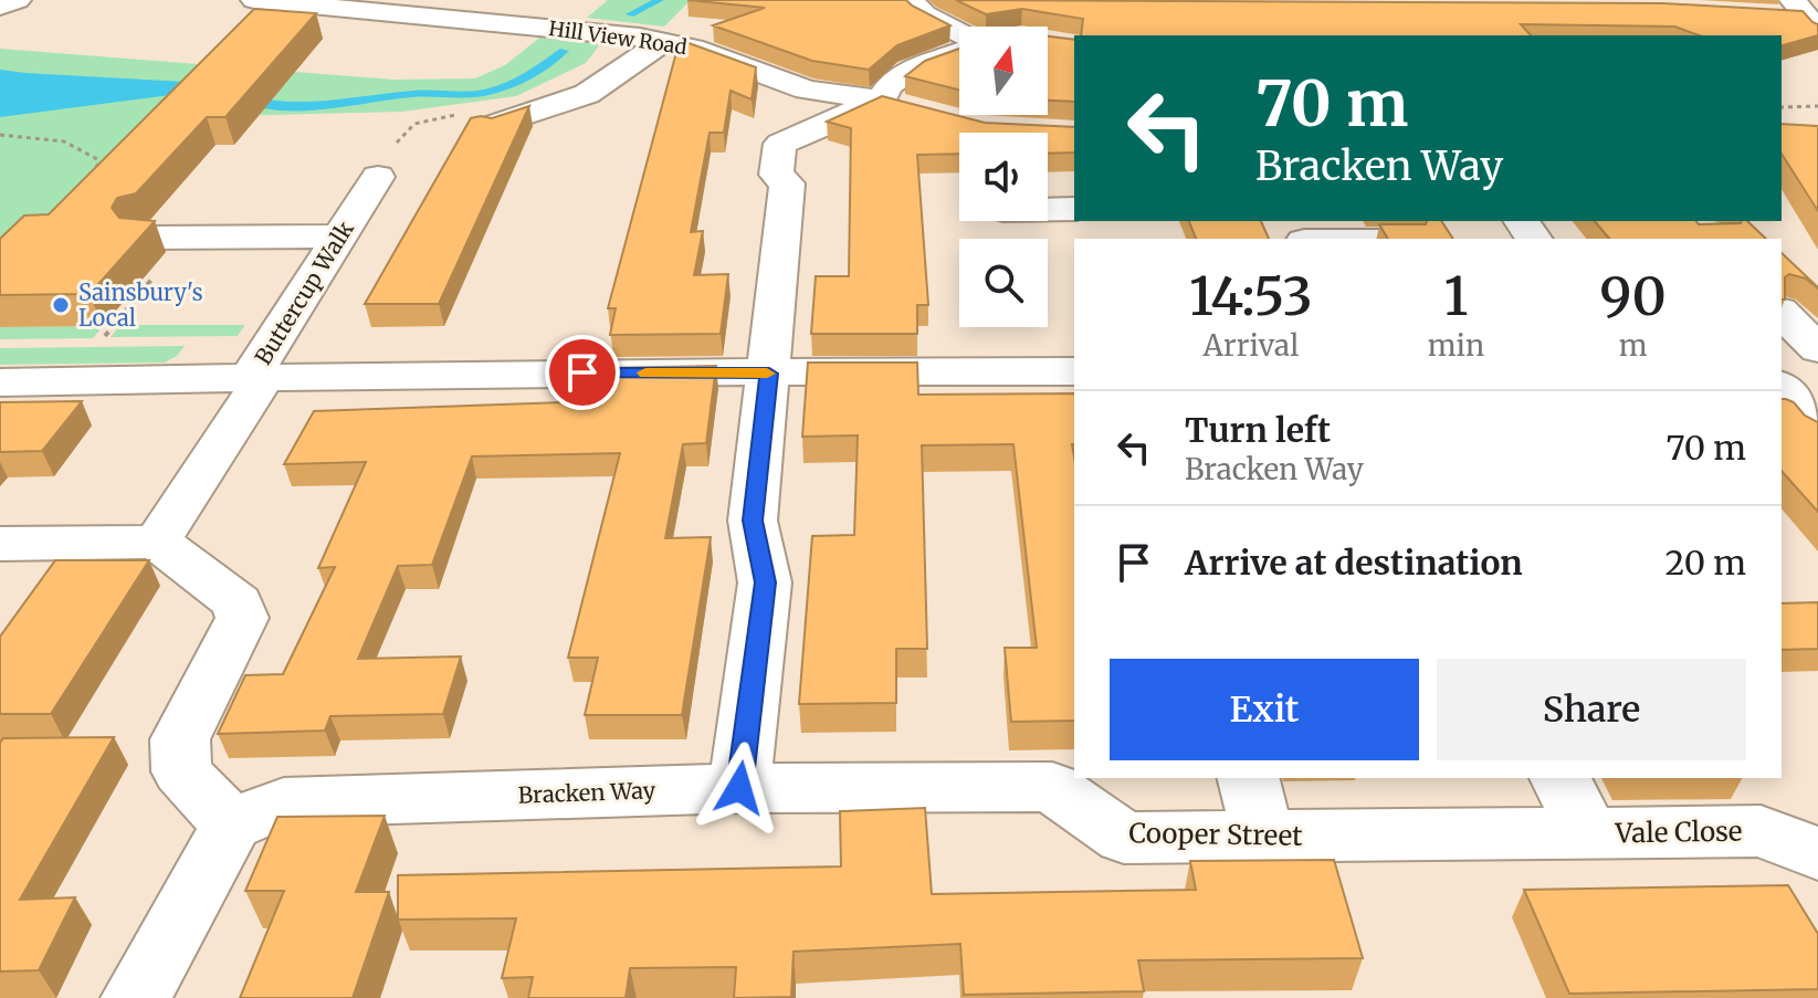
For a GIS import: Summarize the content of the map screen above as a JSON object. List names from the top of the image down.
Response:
{
  "streets": {
    "street": [
      "Hill View Road",
      "Buttercup Walk",
      "Bracken Way",
      "Vale Close",
      "Cooper Street"
    ]
  },
  "crossings": [
    ["Bracken Way", "Cooper Street"],
    ["Vale Close", "Cooper Street"]
  ],
  "places": ["Sainsbury's Local"],
  "north": "top",
  "page": {
    "turn": ["70 m", "Bracken Way"],
    "eta": [
      "14:53",
      "Arrival",
      "1",
      "min",
      "90",
      "m"
    ],
    "list": [
      {
        "name": "Turn left",
        "note": "Bracken Way",
        "value": "70 m"
      },
      {
        "name": "Arrive at destination",
        "value": "20 m"
      }
    ],
    "buttons": ["Exit", "Share"]
  }
}
